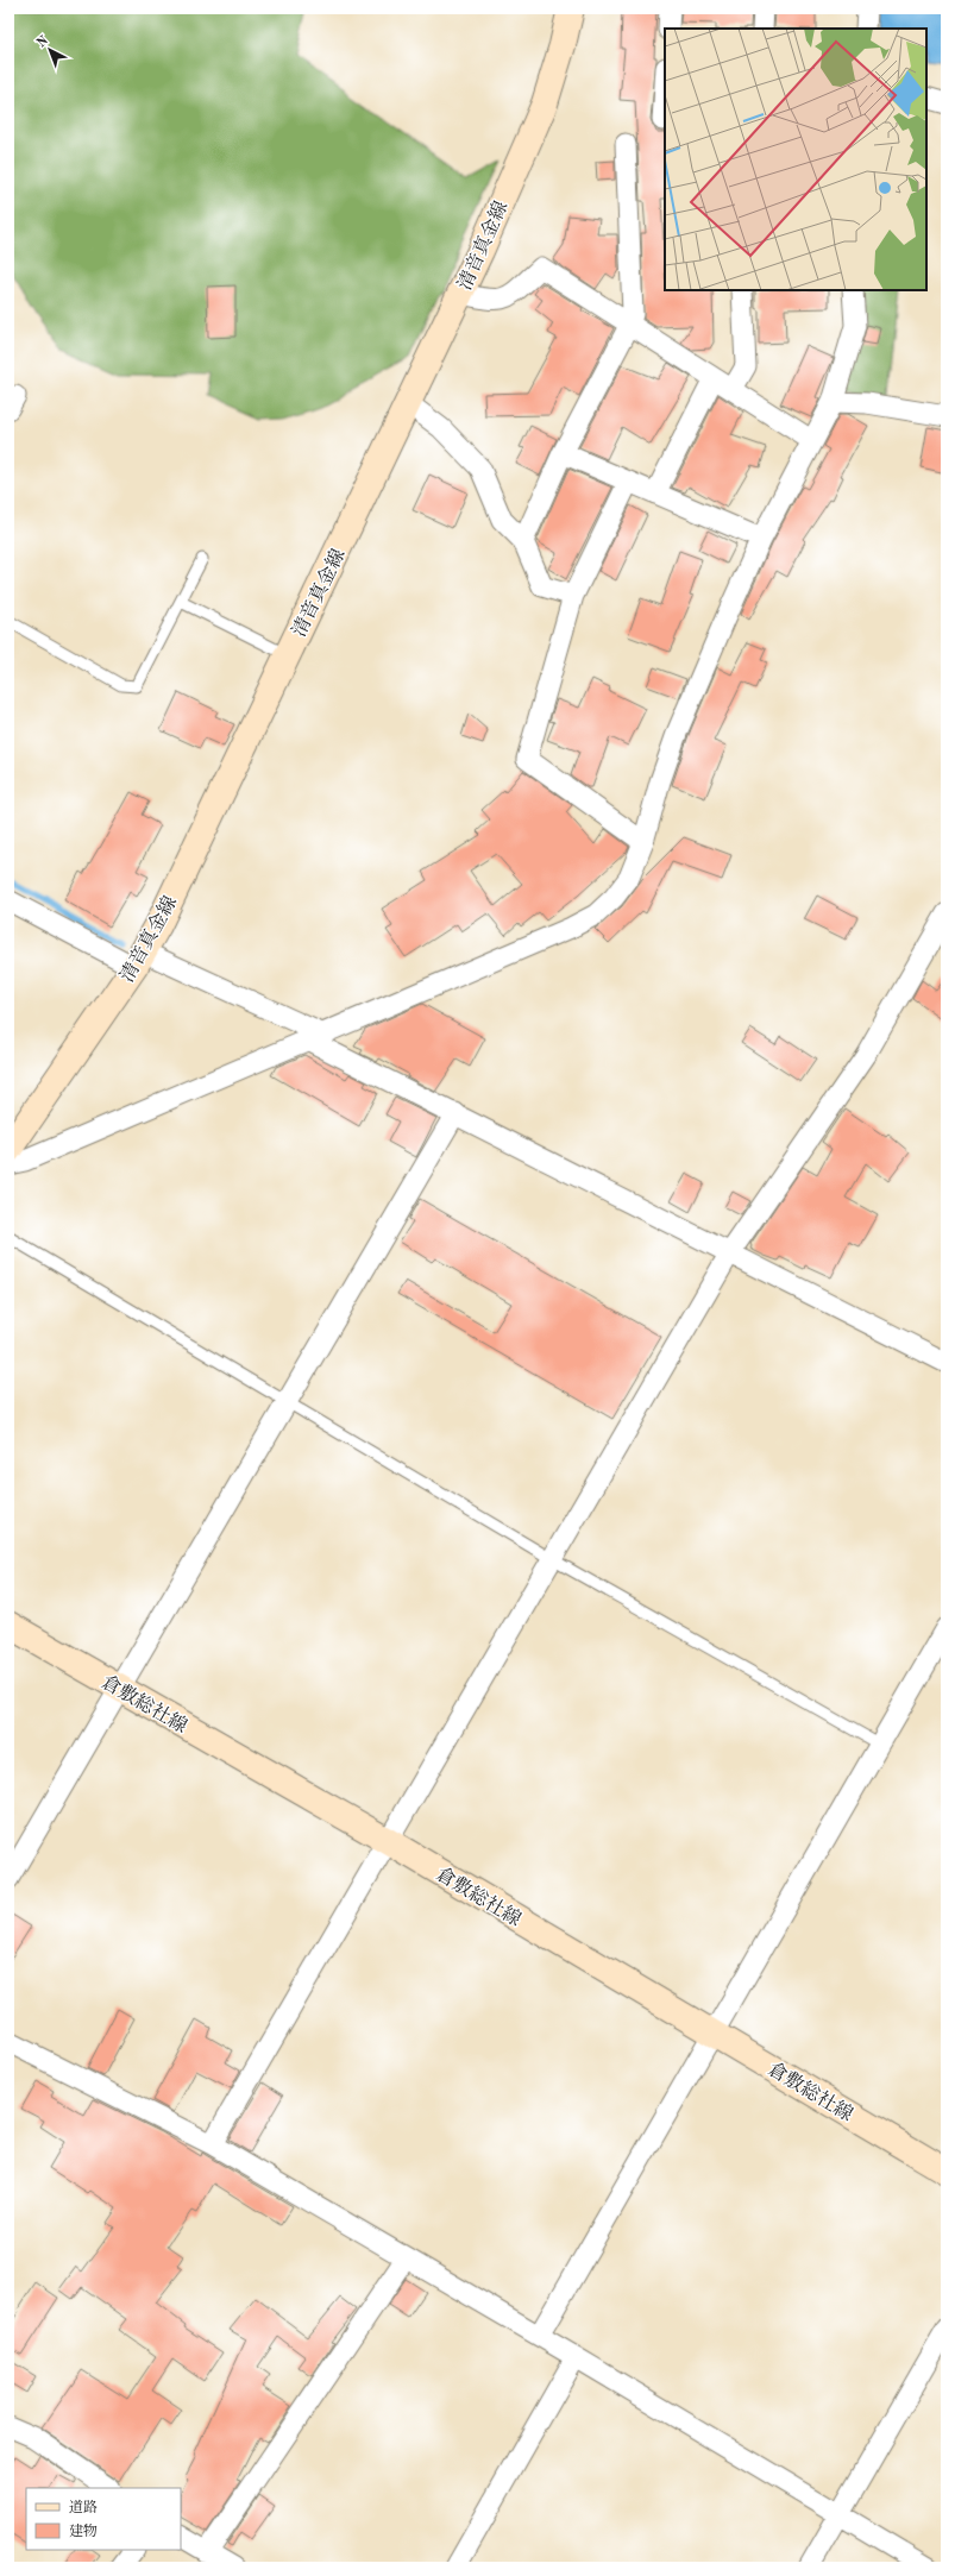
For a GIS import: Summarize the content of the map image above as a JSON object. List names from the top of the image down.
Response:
{
  "streets": {
    "main road": ["清音真金線", "倉敷総社線"]
  },
  "legend": ["道路", "建物"],
  "north": "top left"
}
